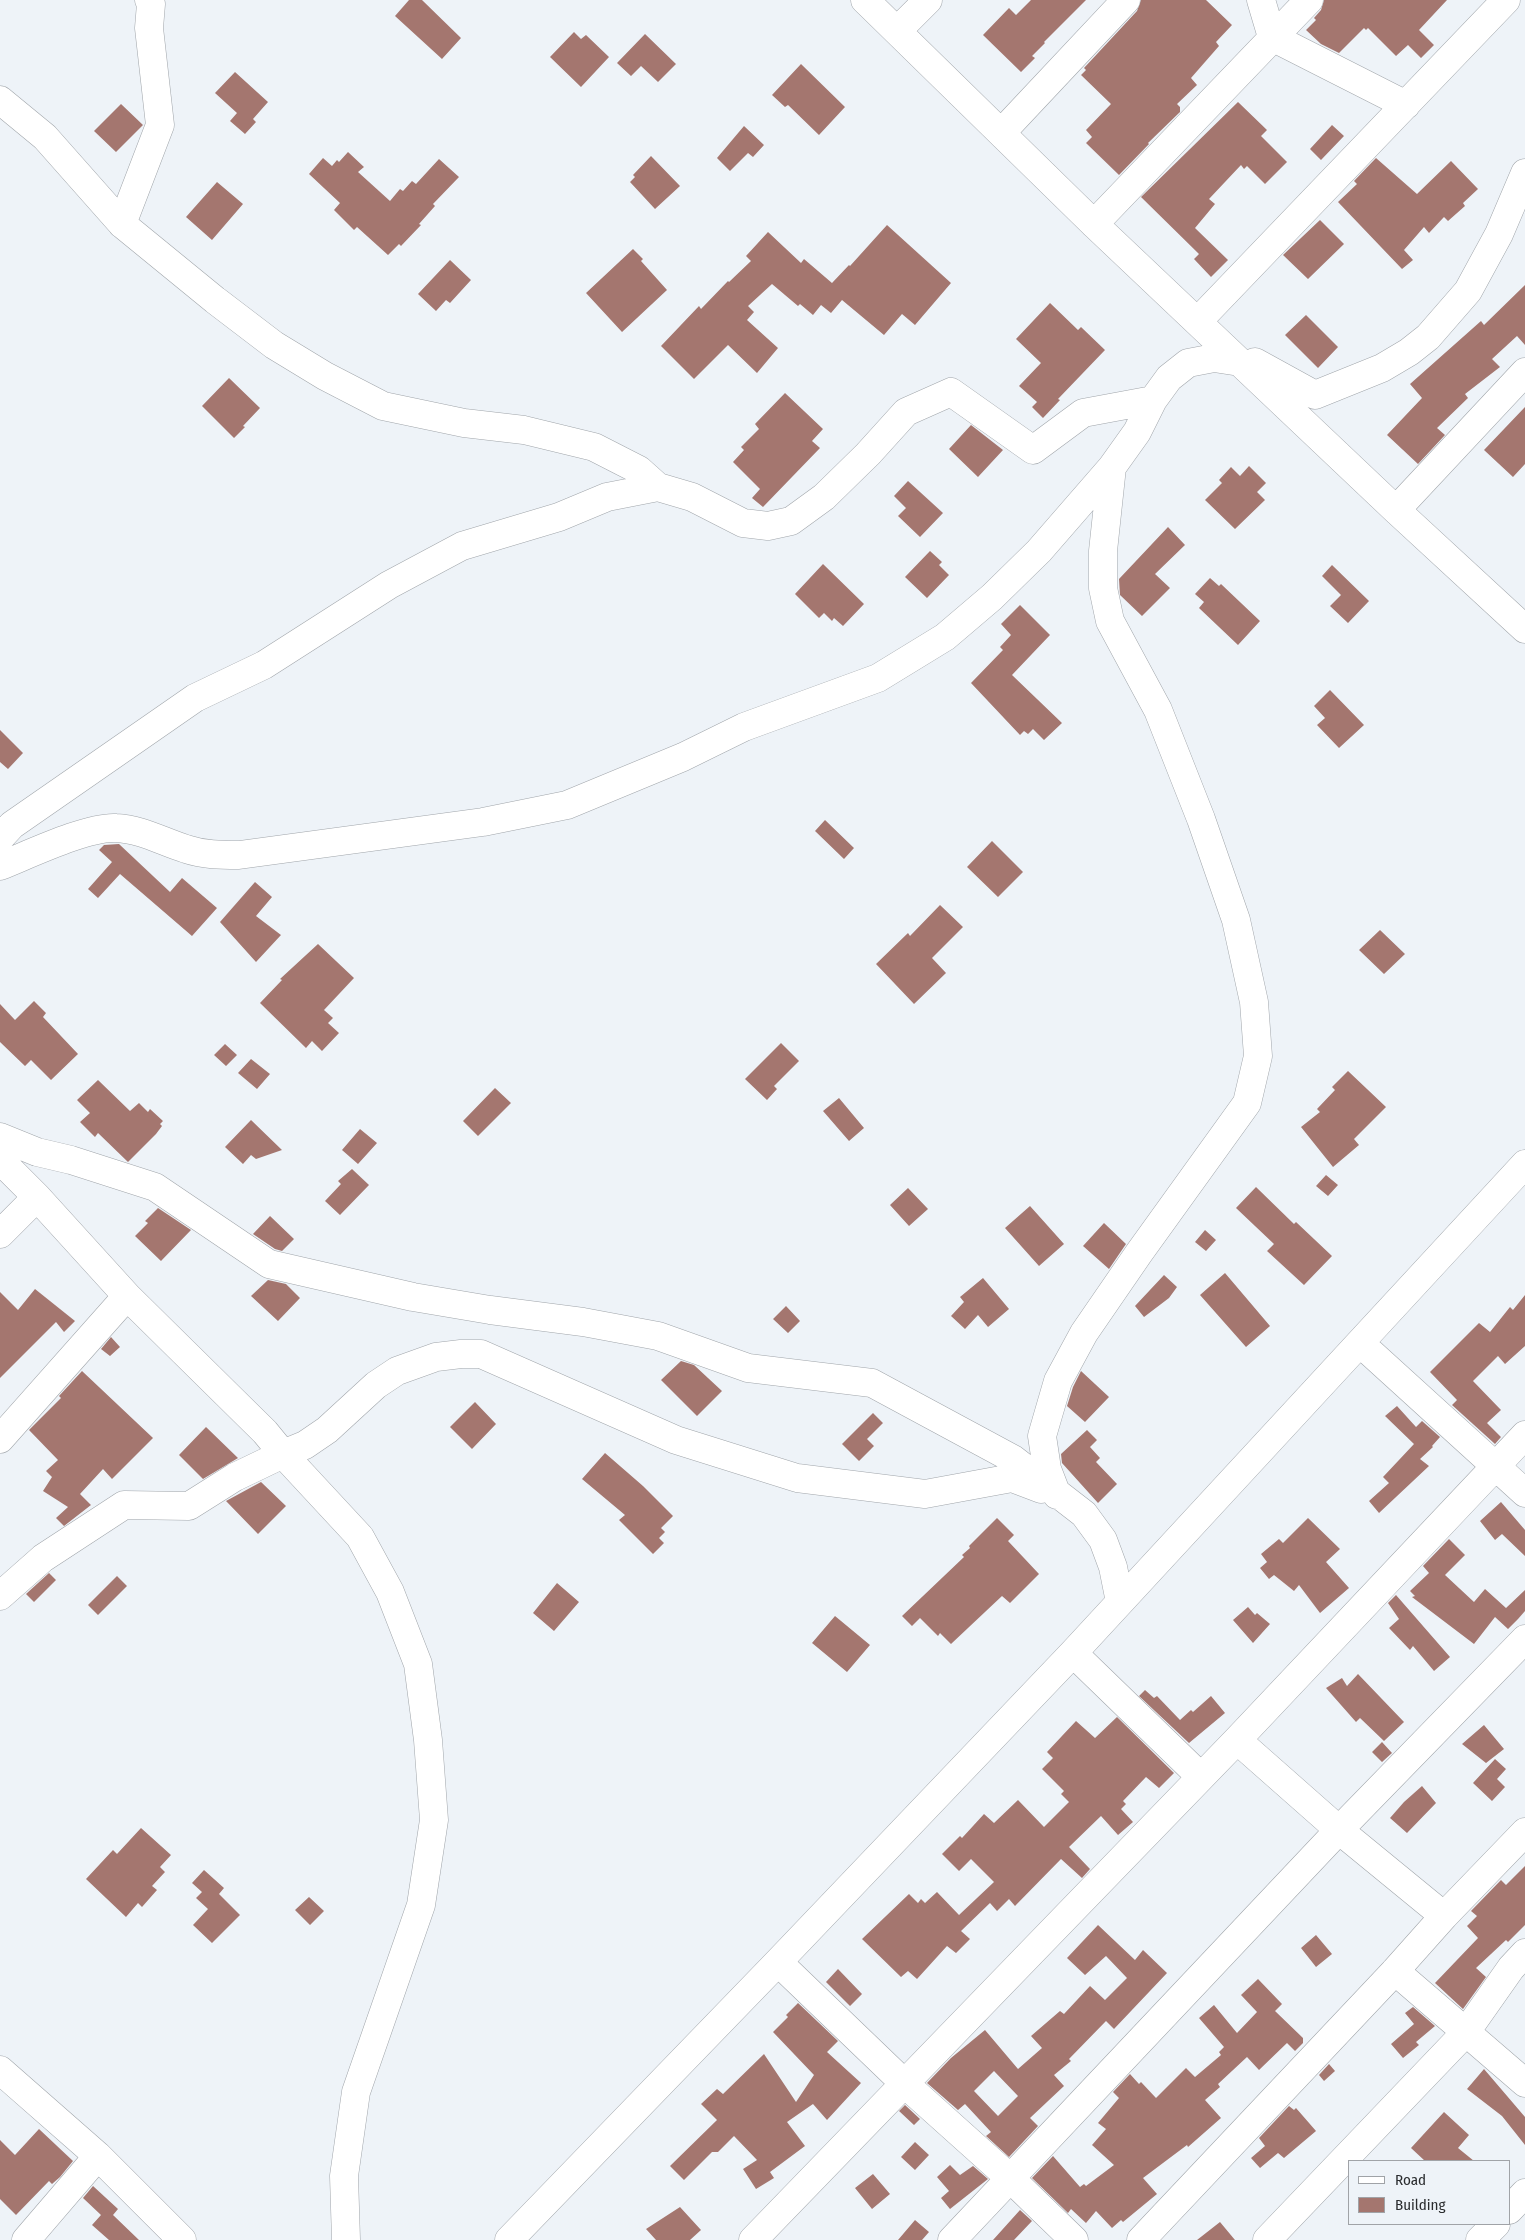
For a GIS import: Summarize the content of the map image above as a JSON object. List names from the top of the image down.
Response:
{
  "legend": ["Road", "Building"]
}
